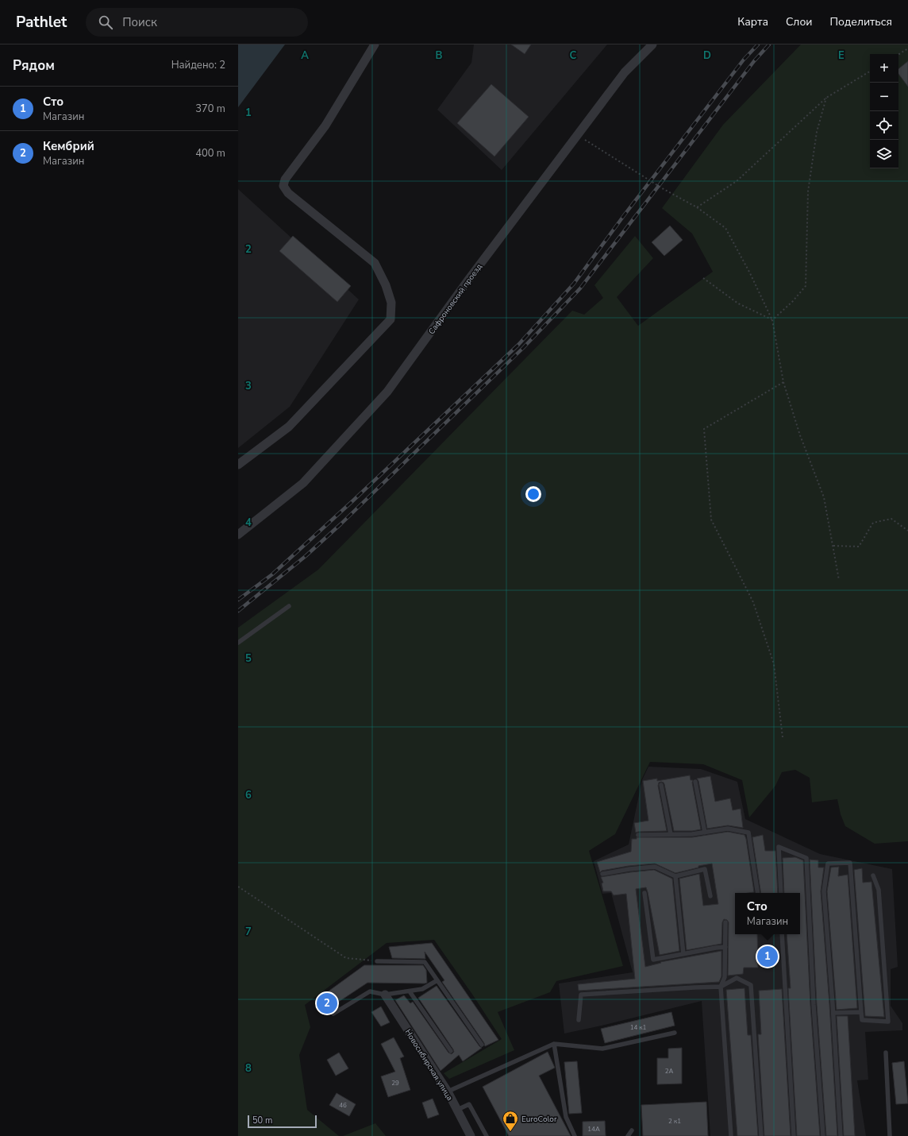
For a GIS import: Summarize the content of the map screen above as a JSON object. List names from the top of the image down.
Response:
{
  "streets": {
    "street": ["Сафроновский проезд", "Новосибирская улица"]
  },
  "places": {
    "shop": ["EuroColor"]
  },
  "house_numbers": [
    "14 к1",
    "2А",
    "29",
    "46",
    "2 к1",
    "14А"
  ],
  "scale_bar": "50 m",
  "page": {
    "header": "Pathlet",
    "search": "Поиск",
    "nav": ["Карта", "Слои", "Поделиться"],
    "heading": ["Рядом", "Найдено: 2"],
    "map_buttons": ["+", "−"],
    "list": [
      {
        "mark": "1",
        "name": "Сто",
        "note": "Магазин",
        "value": "370 m"
      },
      {
        "mark": "2",
        "name": "Кембрий",
        "note": "Магазин",
        "value": "400 m"
      }
    ],
    "popup": ["Сто", "Магазин"],
    "pins": ["1", "2"],
    "scale": "50 m"
  },
  "grid": {
    "columns": [
      "A",
      "B",
      "C",
      "D",
      "E"
    ],
    "rows": [
      "1",
      "2",
      "3",
      "4",
      "5",
      "6",
      "7",
      "8"
    ]
  }
}
